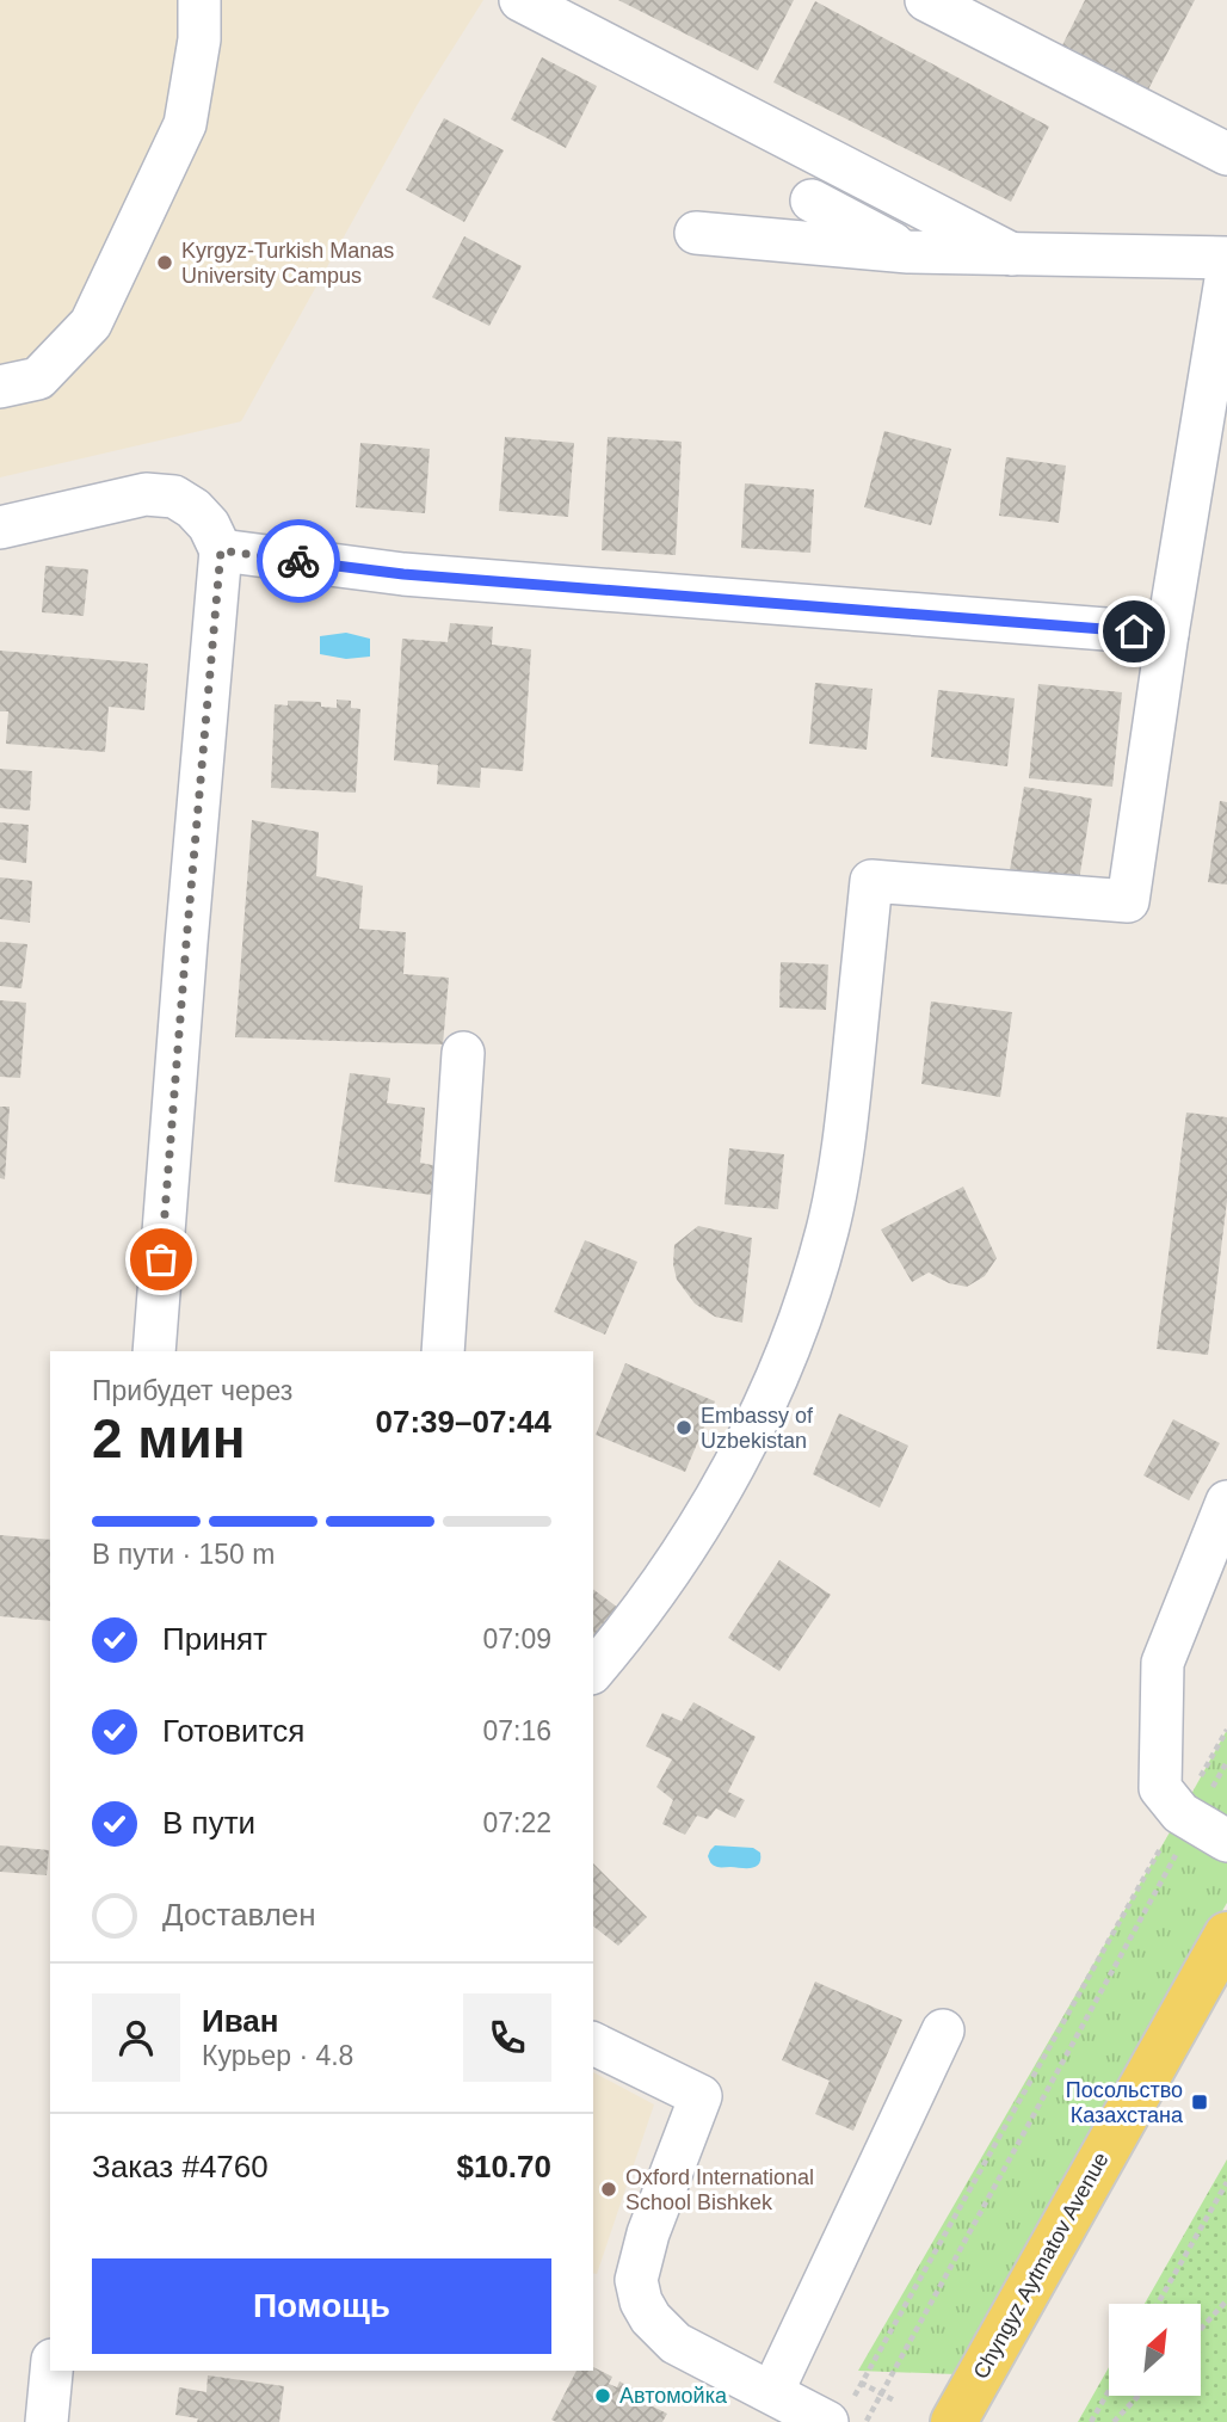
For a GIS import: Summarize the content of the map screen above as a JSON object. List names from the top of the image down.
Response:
{
  "streets": {
    "main road": ["Chyngyz Aytmatov Avenue"]
  },
  "places": {
    "other": [
      "Kyrgyz-Turkish Manas University Campus",
      "Embassy of Uzbekistan",
      "Oxford International School Bishkek",
      "Автомойка"
    ],
    "transit": ["Посольство Казахстана"]
  },
  "north": "top right",
  "page": {
    "heading": ["2 мин", "Прибудет через", "07:39–07:44"],
    "panel": [
      "Иван",
      "Курьер · 4.8",
      "Заказ #4760",
      "$10.70"
    ],
    "bar": "В пути · 150 m",
    "list": [
      ["Принят", "07:09"],
      ["Готовится", "07:16"],
      ["В пути", "07:22"],
      "Доставлен"
    ],
    "buttons": "Помощь"
  }
}
